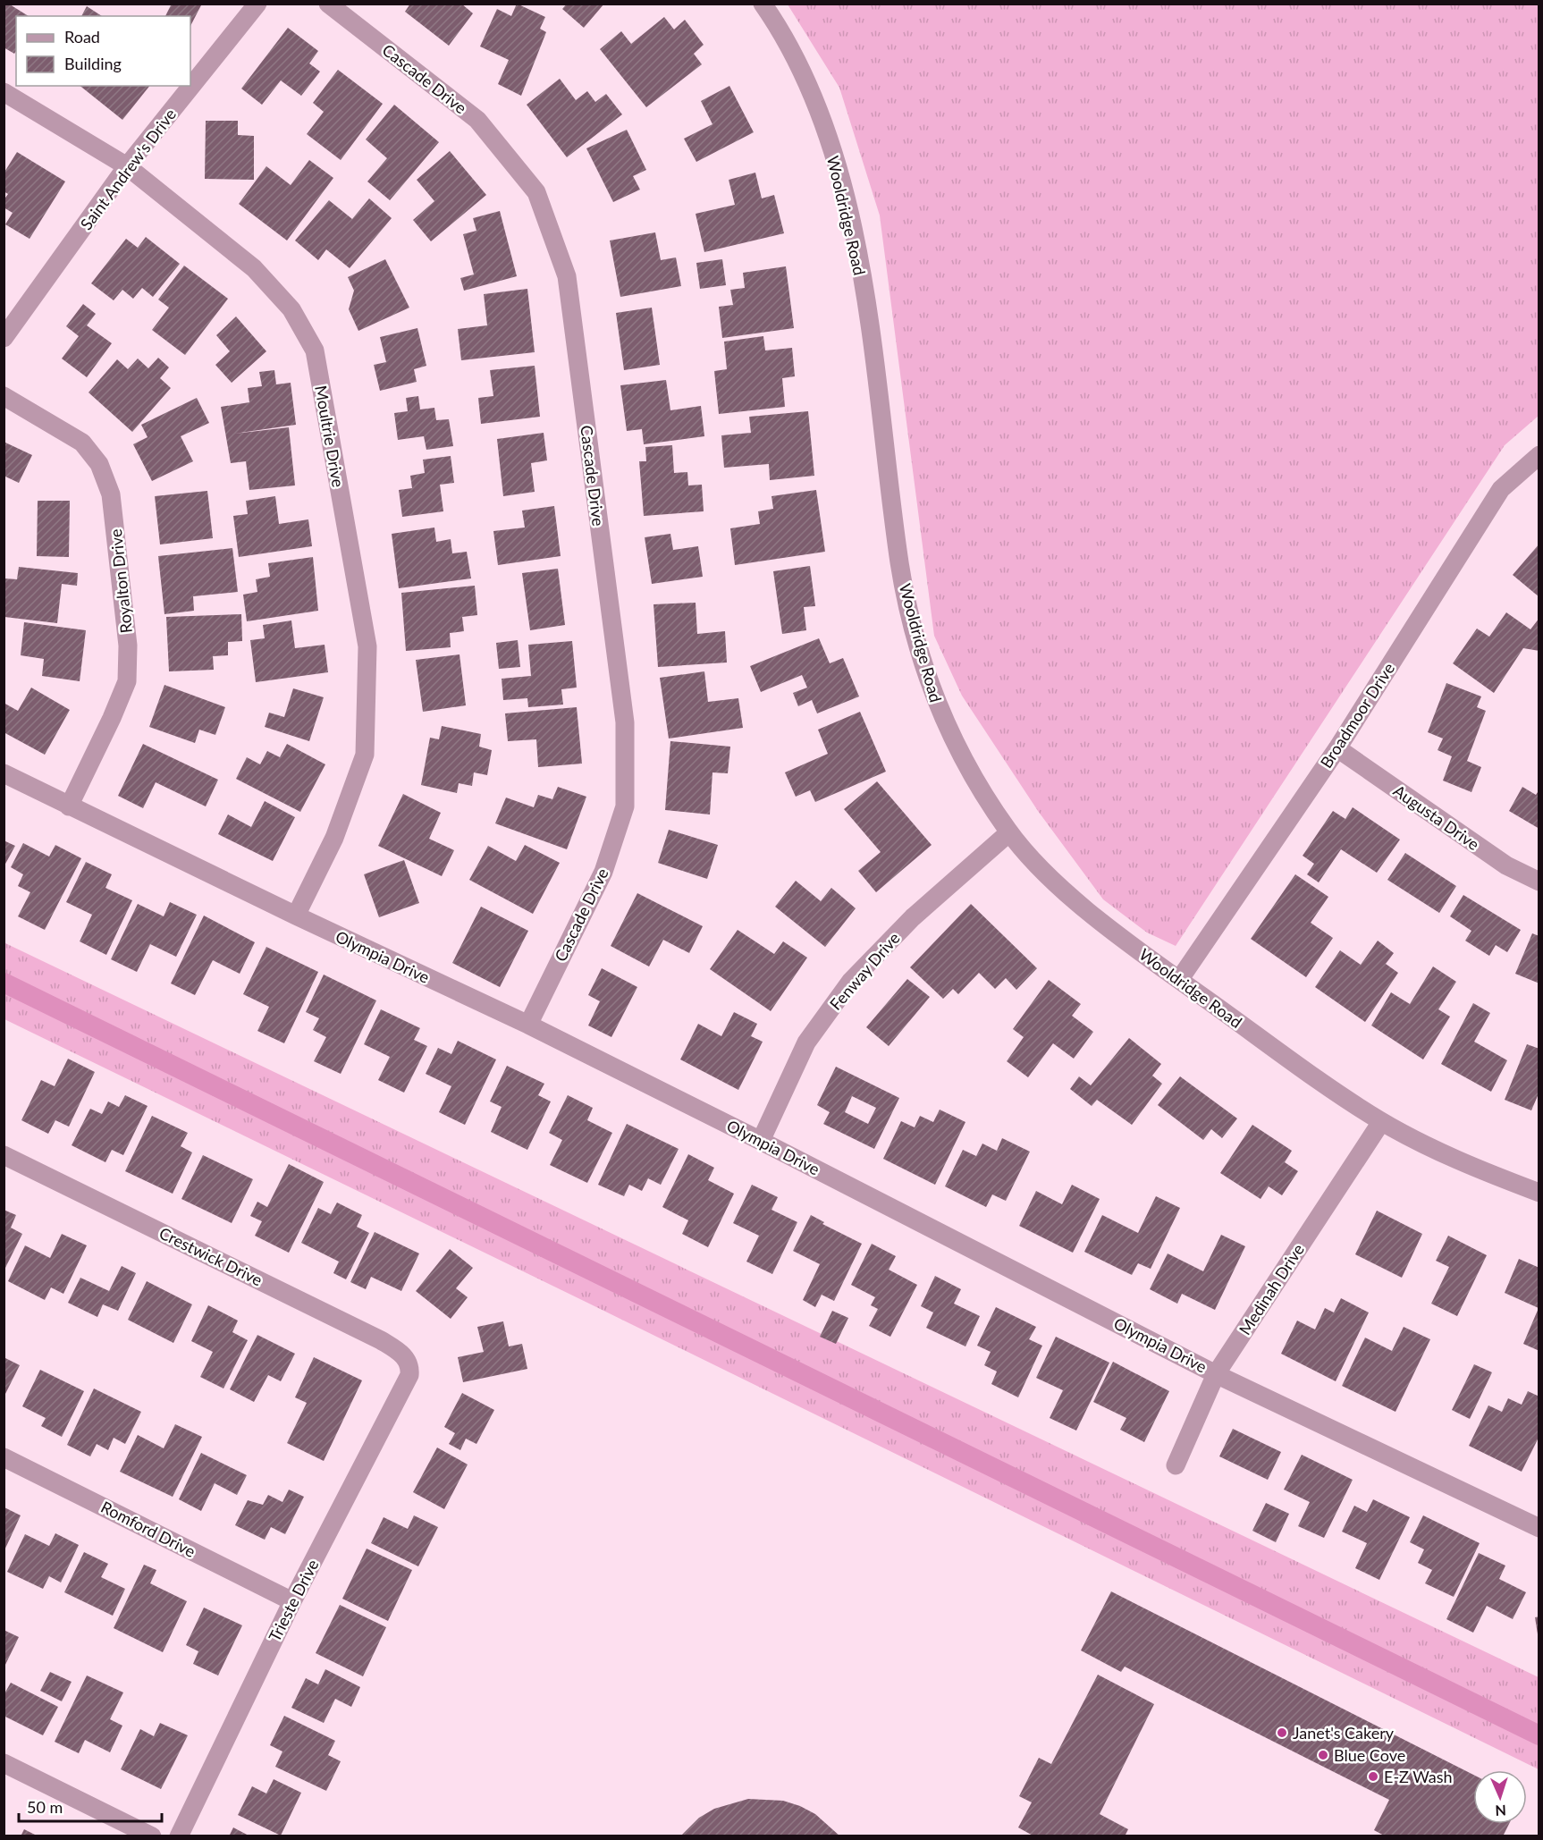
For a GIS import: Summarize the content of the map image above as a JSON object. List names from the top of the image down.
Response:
{
  "streets": {
    "street": [
      "Cascade Drive",
      "Saint Andrew's Drive",
      "Wooldridge Road",
      "Moultrie Drive",
      "Royalton Drive",
      "Broadmoor Drive",
      "Augusta Drive",
      "Olympia Drive",
      "Fenway Drive",
      "Crestwick Drive",
      "Medinah Drive",
      "Romford Drive",
      "Trieste Drive"
    ]
  },
  "crossings": [
    ["Cascade Drive", "Olympia Drive"],
    ["Saint Andrew's Drive", "Moultrie Drive"],
    ["Wooldridge Road", "Broadmoor Drive"],
    ["Wooldridge Road", "Fenway Drive"],
    ["Wooldridge Road", "Medinah Drive"],
    ["Moultrie Drive", "Olympia Drive"],
    ["Royalton Drive", "Olympia Drive"],
    ["Broadmoor Drive", "Augusta Drive"],
    ["Olympia Drive", "Fenway Drive"],
    ["Olympia Drive", "Medinah Drive"],
    ["Crestwick Drive", "Trieste Drive"],
    ["Romford Drive", "Trieste Drive"]
  ],
  "places": ["Janet's Cakery", "Blue Cove", "E-Z Wash"],
  "legend": ["Road", "Building"],
  "scale_bar": "50 m",
  "north": "bottom"
}
